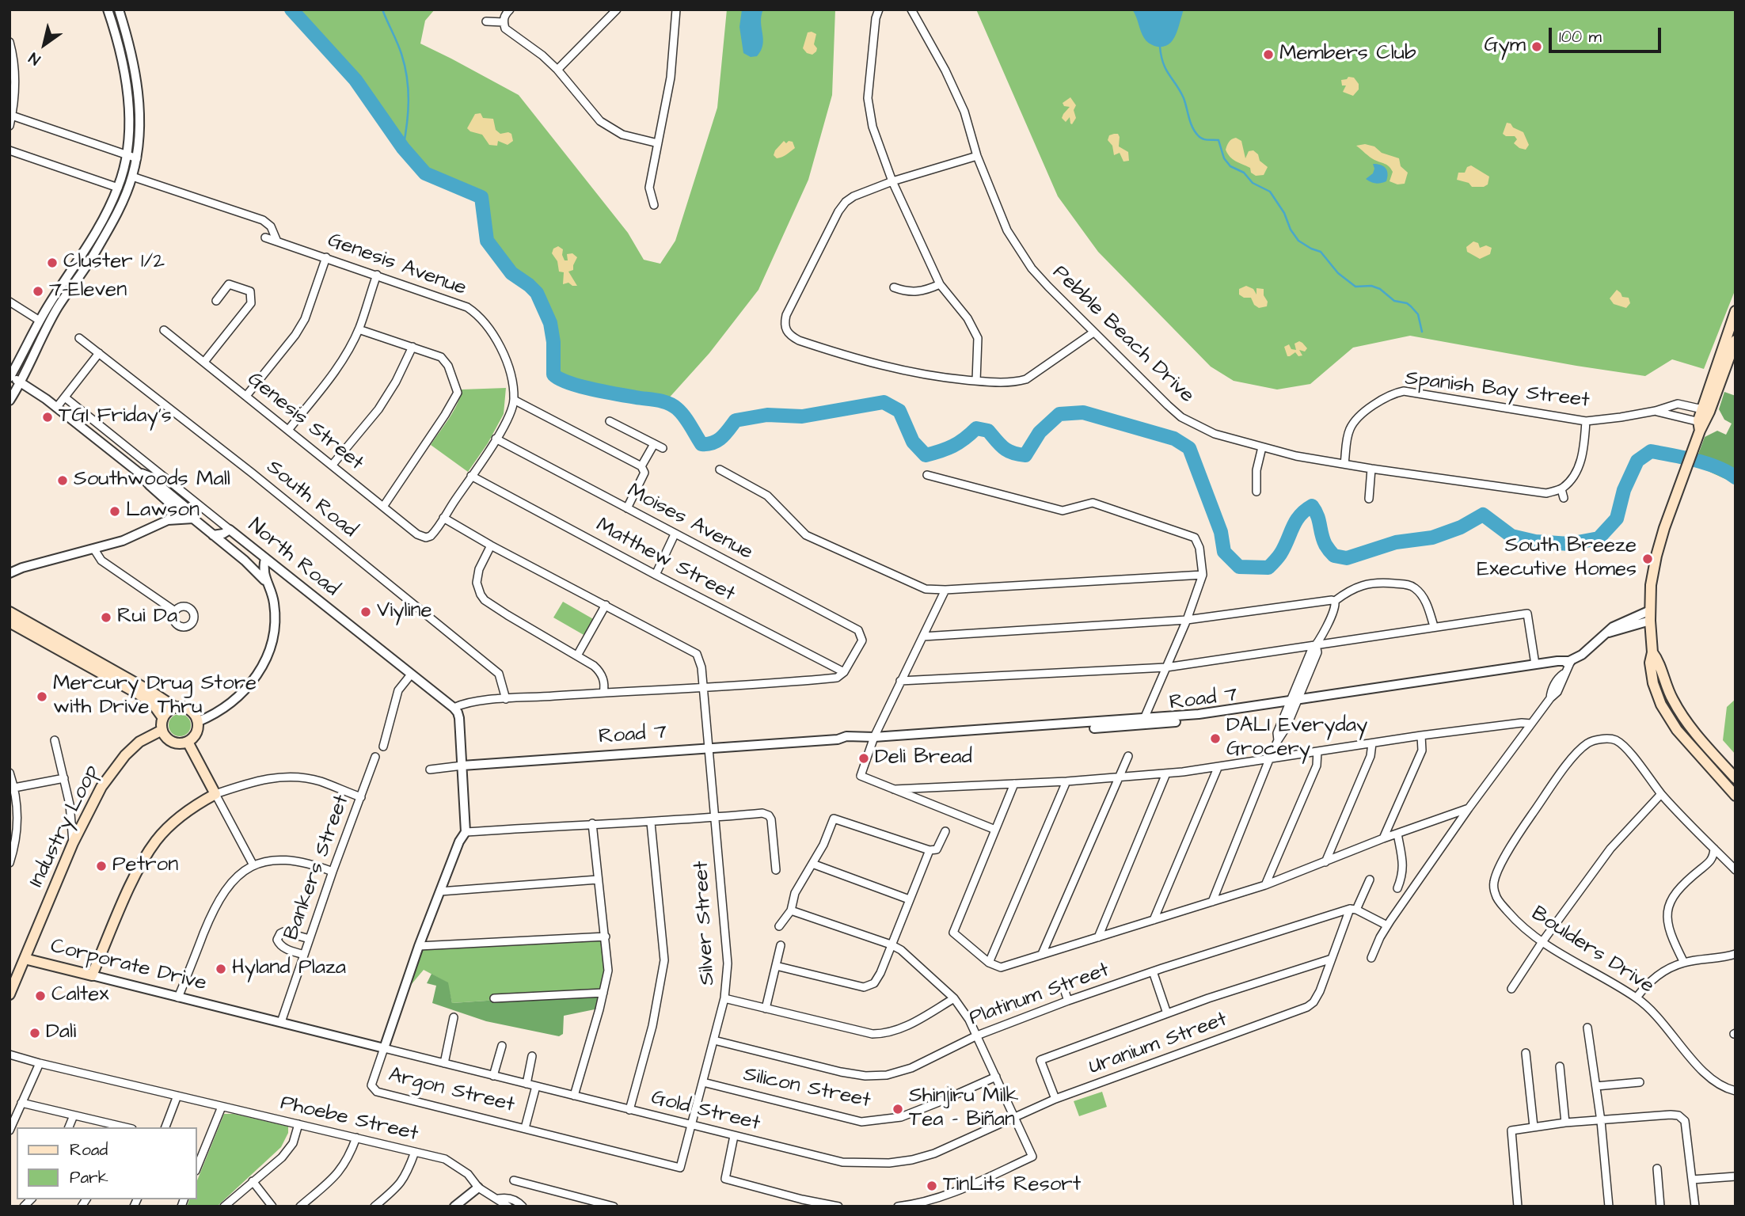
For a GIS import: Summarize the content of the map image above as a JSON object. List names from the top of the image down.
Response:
{
  "streets": {
    "main road": ["Industry Loop", "Corporate Drive"],
    "street": [
      "Genesis Avenue",
      "Pebble Beach Drive",
      "Spanish Bay Street",
      "Genesis Street",
      "South Road",
      "Moises Avenue",
      "North Road",
      "Matthew Street",
      "Road 7",
      "Bankers Street",
      "Silver Street",
      "Boulders Drive",
      "Platinum Street",
      "Uranium Street",
      "Silicon Street",
      "Argon Street",
      "Gold Street",
      "Phoebe Street"
    ]
  },
  "crossings": [
    ["Pebble Beach Drive", "Spanish Bay Street"],
    ["Moises Avenue", "Matthew Street"],
    ["Road 7", "Silver Street"],
    ["Road 7", "Argon Street"],
    ["Industry Loop", "Corporate Drive"],
    ["Bankers Street", "Corporate Drive"],
    ["Silver Street", "Platinum Street"],
    ["Silver Street", "Silicon Street"],
    ["Silver Street", "Argon Street"],
    ["Silver Street", "Gold Street"],
    ["Corporate Drive", "Argon Street"],
    ["Corporate Drive", "Gold Street"],
    ["Uranium Street", "Gold Street"],
    ["Argon Street", "Gold Street"]
  ],
  "places": [
    "Gym",
    "Members Club",
    "Cluster 1/2",
    "7-Eleven",
    "TGI Friday's",
    "Southwoods Mall",
    "Lawson",
    "South Breeze Executive Homes",
    "Viyline",
    "Rui Da",
    "Mercury Drug Store with Drive Thru",
    "DALI Everyday Grocery",
    "Deli Bread",
    "Petron",
    "Hyland Plaza",
    "Caltex",
    "Dali",
    "Shinjiru Milk Tea - Biñan",
    "TinLits Resort"
  ],
  "legend": ["Road", "Park"],
  "scale_bar": "100 m",
  "north": "bottom left"
}
